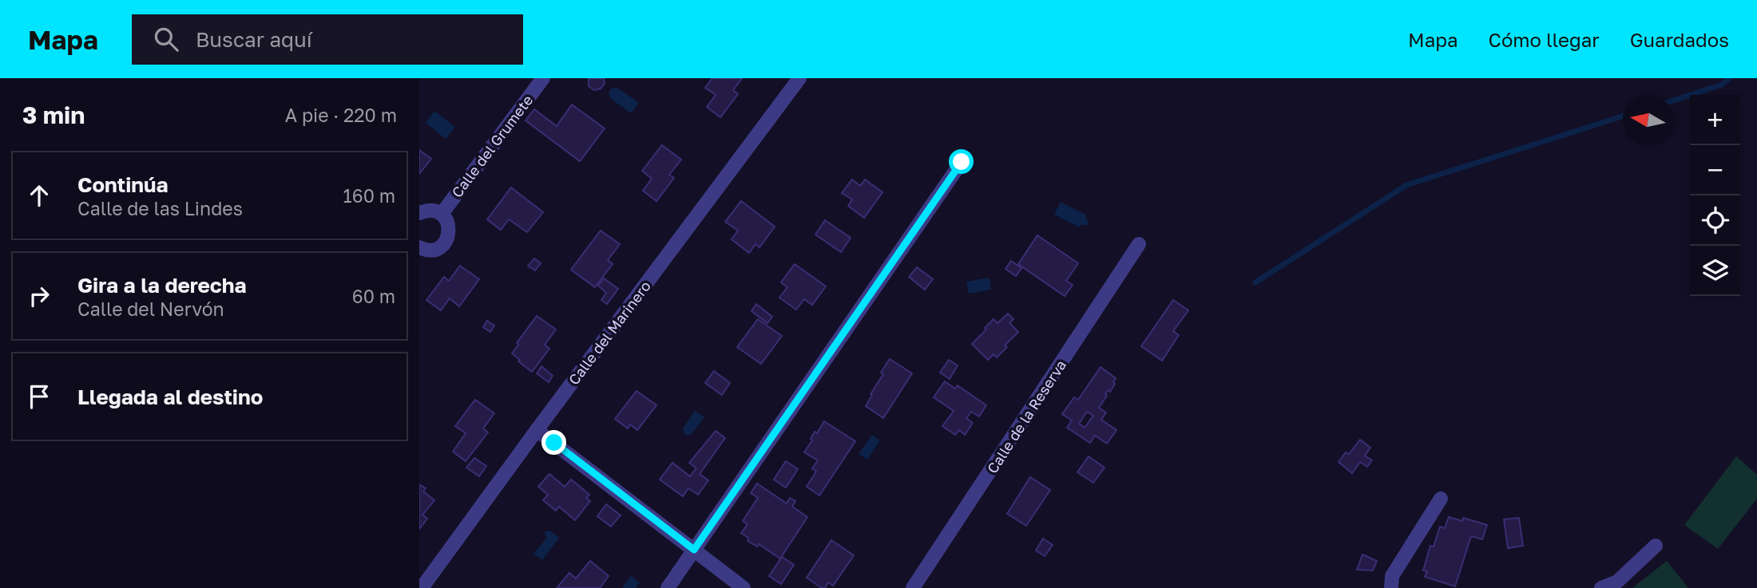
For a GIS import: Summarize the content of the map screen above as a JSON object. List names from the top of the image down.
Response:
{
  "streets": {
    "street": ["Calle del Grumete", "Calle del Marinero", "Calle de la Reserva"]
  },
  "north": "left",
  "page": {
    "header": "Mapa",
    "search": "Buscar aquí",
    "nav": ["Mapa", "Cómo llegar", "Guardados"],
    "heading": ["3 min", "A pie · 220 m"],
    "map_buttons": ["+", "−"],
    "list": [
      ["Continúa", "Calle de las Lindes", "160 m"],
      ["Gira a la derecha", "Calle del Nervón", "60 m"],
      "Llegada al destino"
    ]
  }
}
